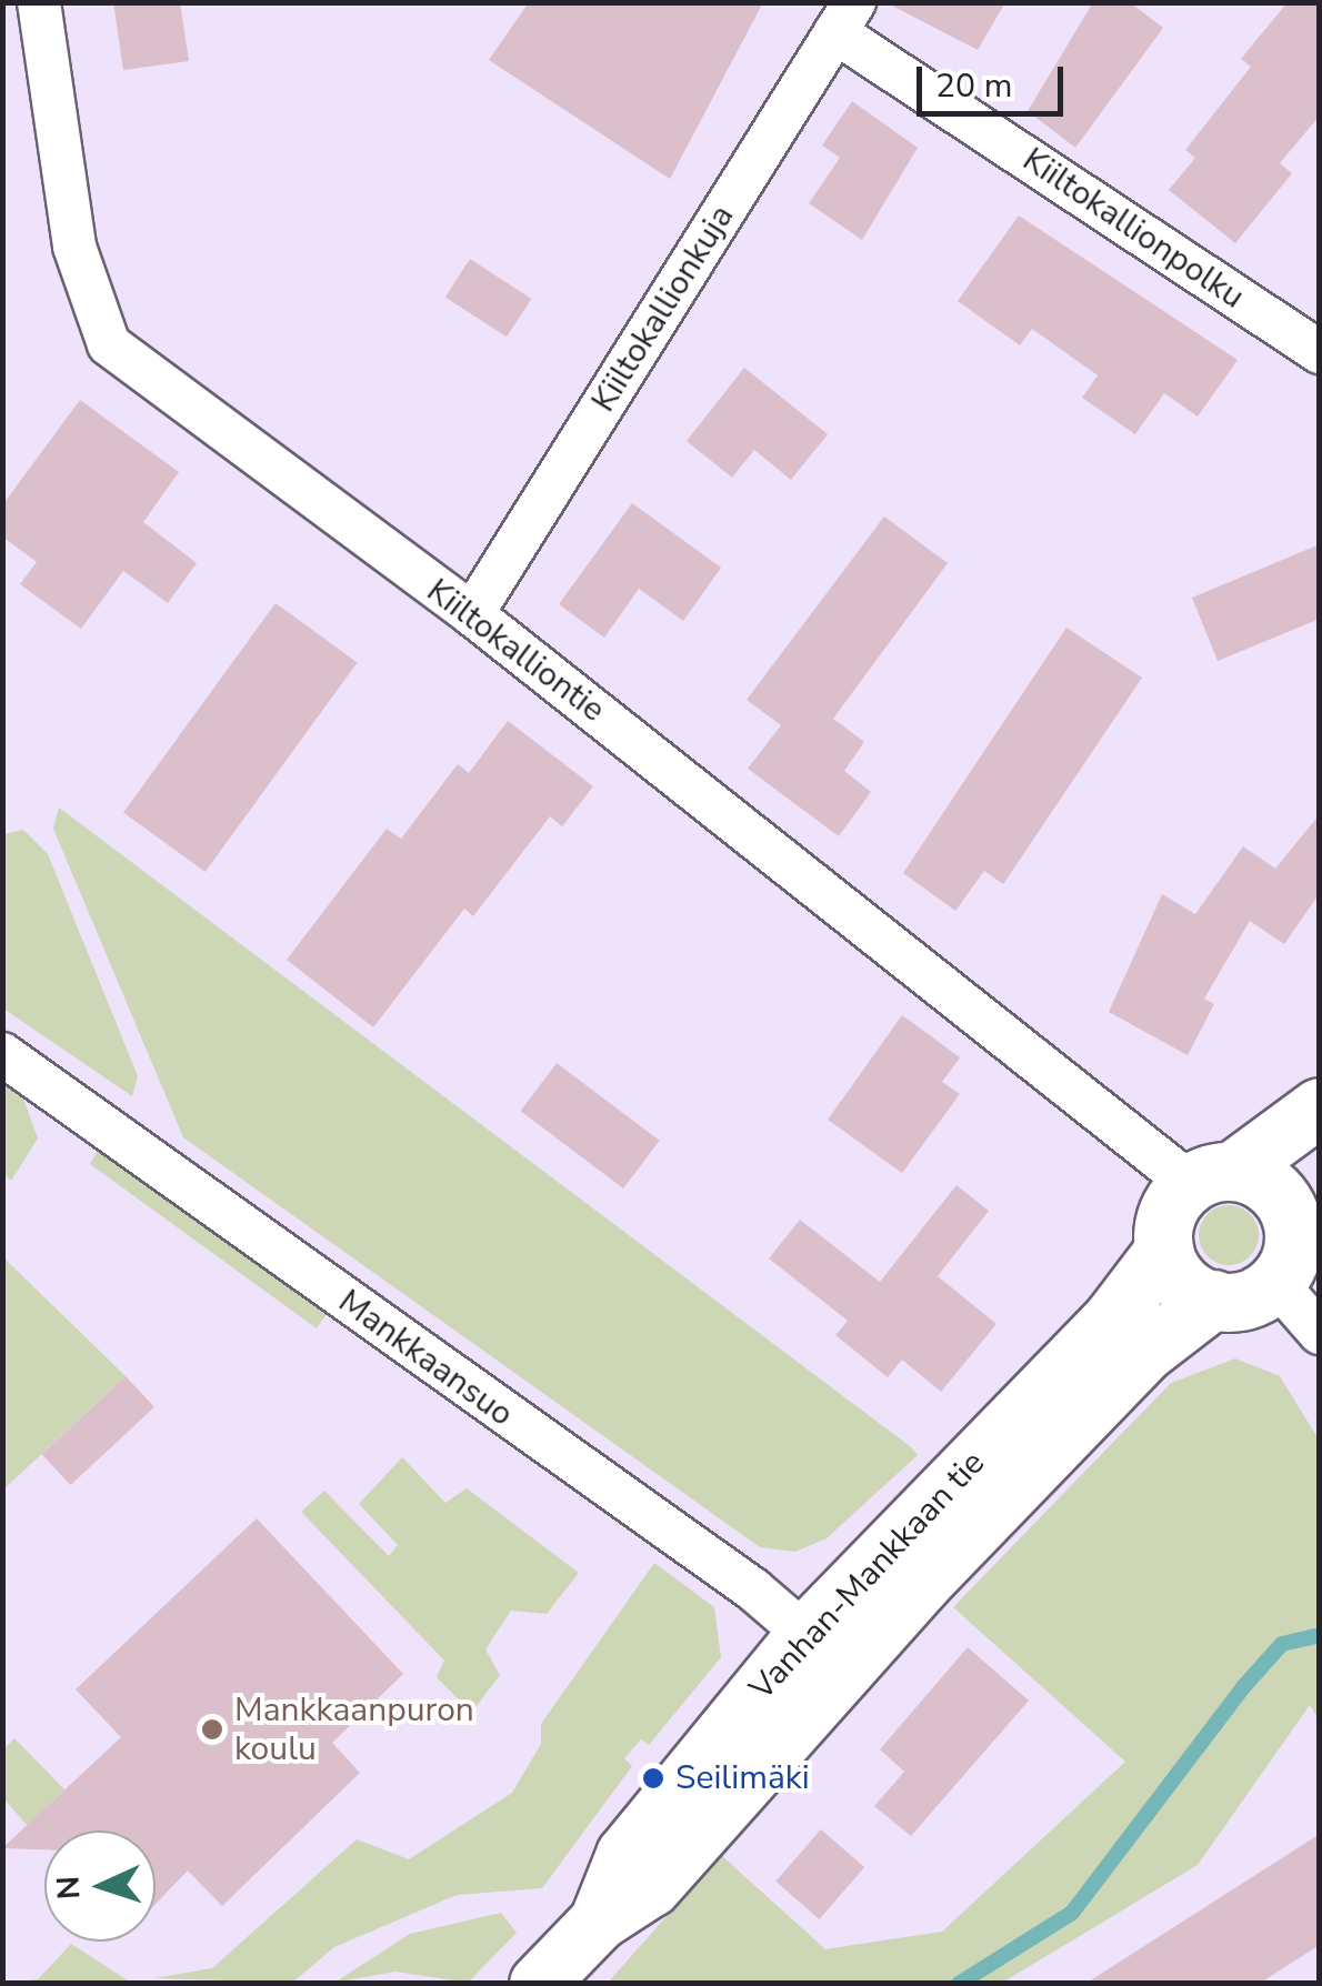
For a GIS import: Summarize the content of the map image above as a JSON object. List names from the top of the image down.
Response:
{
  "streets": {
    "main road": ["Vanhan-Mankkaan tie"],
    "street": [
      "Kiiltokallionpolku",
      "Kiiltokallionkuja",
      "Kiiltokalliontie",
      "Mankkaansuo"
    ]
  },
  "crossings": [
    ["Kiiltokallionpolku", "Kiiltokallionkuja"],
    ["Kiiltokallionkuja", "Kiiltokalliontie"],
    ["Kiiltokalliontie", "Vanhan-Mankkaan tie"],
    ["Mankkaansuo", "Vanhan-Mankkaan tie"]
  ],
  "places": ["Mankkaanpuron koulu", "Seilimäki"],
  "scale_bar": "20 m",
  "north": "left"
}
